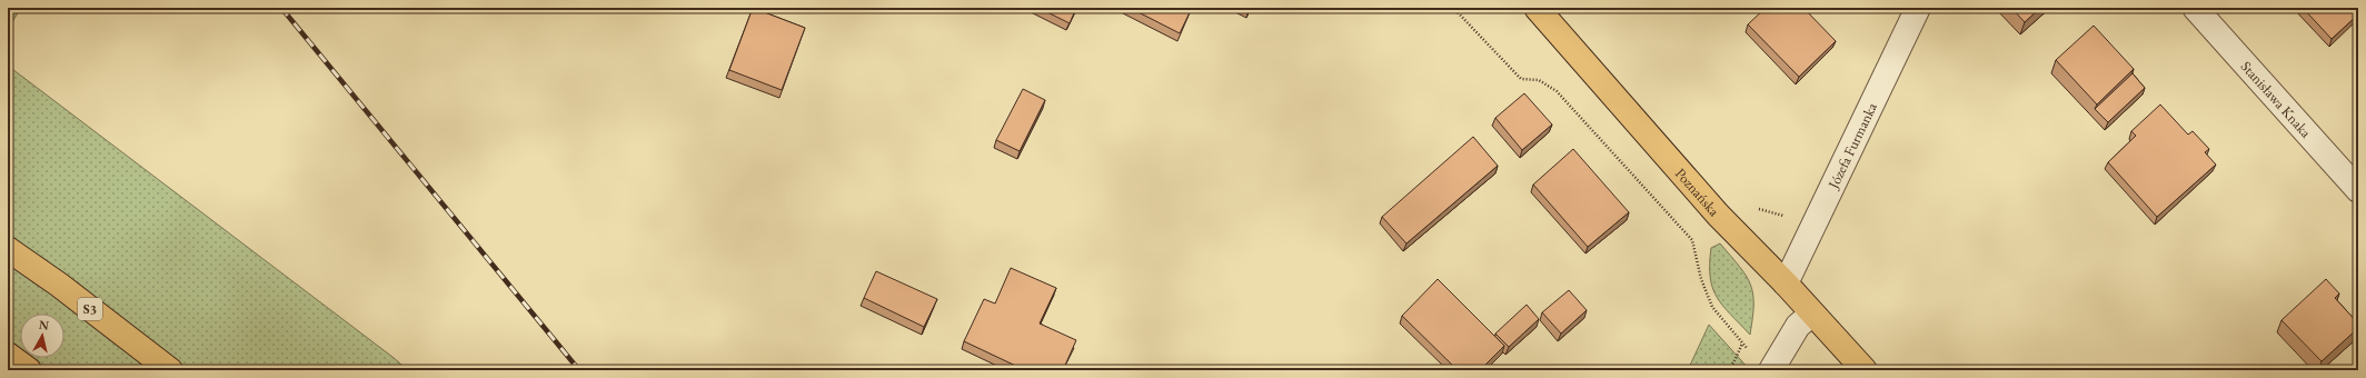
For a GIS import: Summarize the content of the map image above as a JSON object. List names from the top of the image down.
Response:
{
  "streets": {
    "main road": ["Poznańska", "S3"],
    "street": ["Stanisława Knaka", "Józefa Furmanka"]
  },
  "crossings": [
    ["Józefa Furmanka", "Poznańska"]
  ],
  "north": "top"
}
